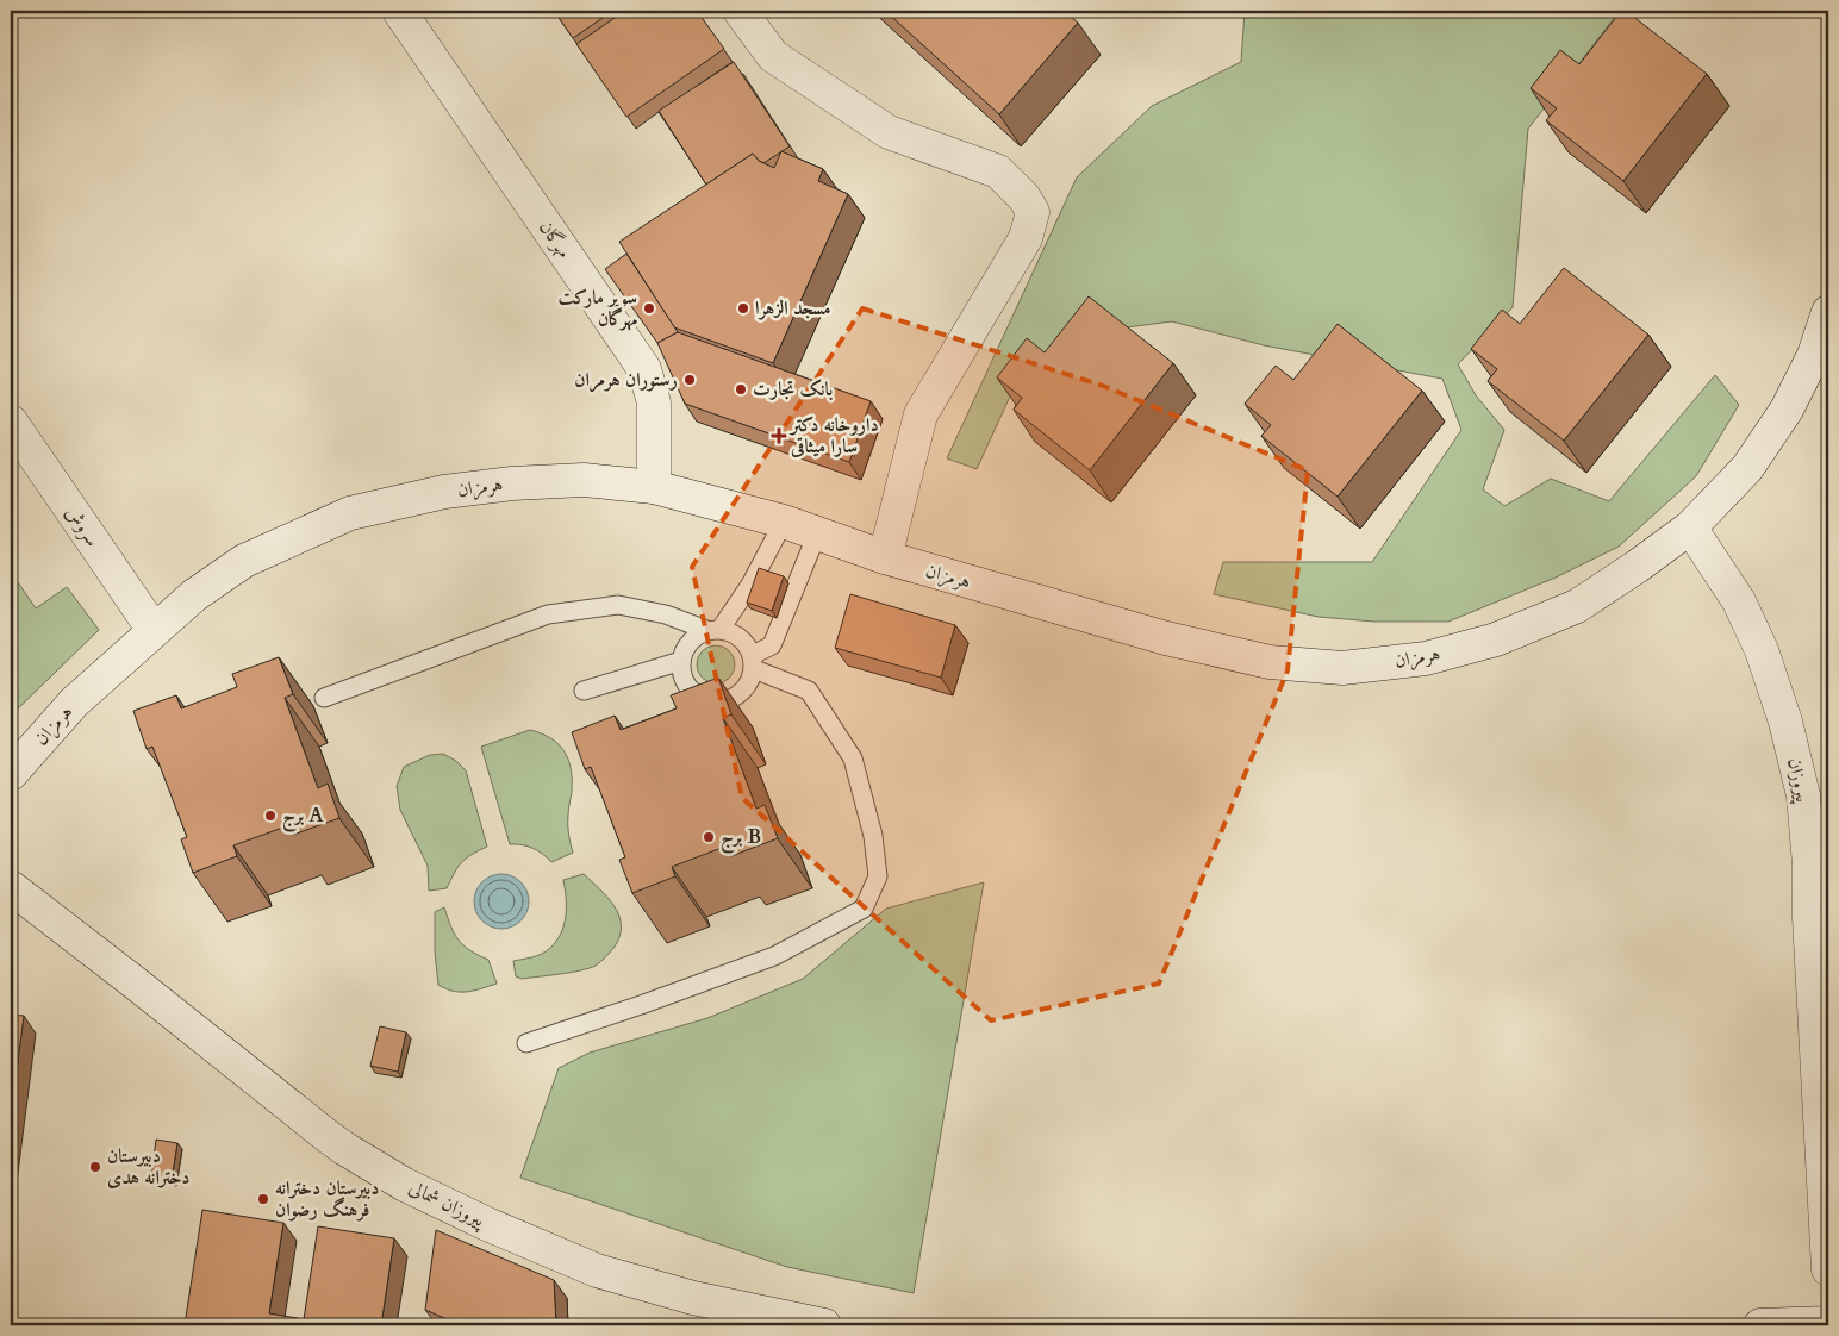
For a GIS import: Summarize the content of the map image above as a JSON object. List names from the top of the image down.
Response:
{
  "streets": {
    "street": [
      "مهرگان",
      "هرمزان",
      "سروش",
      "پیروزان",
      "پیروزان شمالی"
    ]
  },
  "crossings": [
    ["مهرگان", "هرمزان"],
    ["هرمزان", "سروش"],
    ["هرمزان", "پیروزان"]
  ],
  "places": {
    "other": [
      "سوپر مارکت مهرگان",
      "مسجد الزهرا",
      "رستوران هرمران",
      "بانک تجارت",
      "برج A",
      "برج B",
      "دبیرستان دخترانه هدی",
      "دبیرستان دخترانه فرهنگ رضوان"
    ],
    "health": ["داروخانه دکتر سارا میثاقی"]
  }
}
